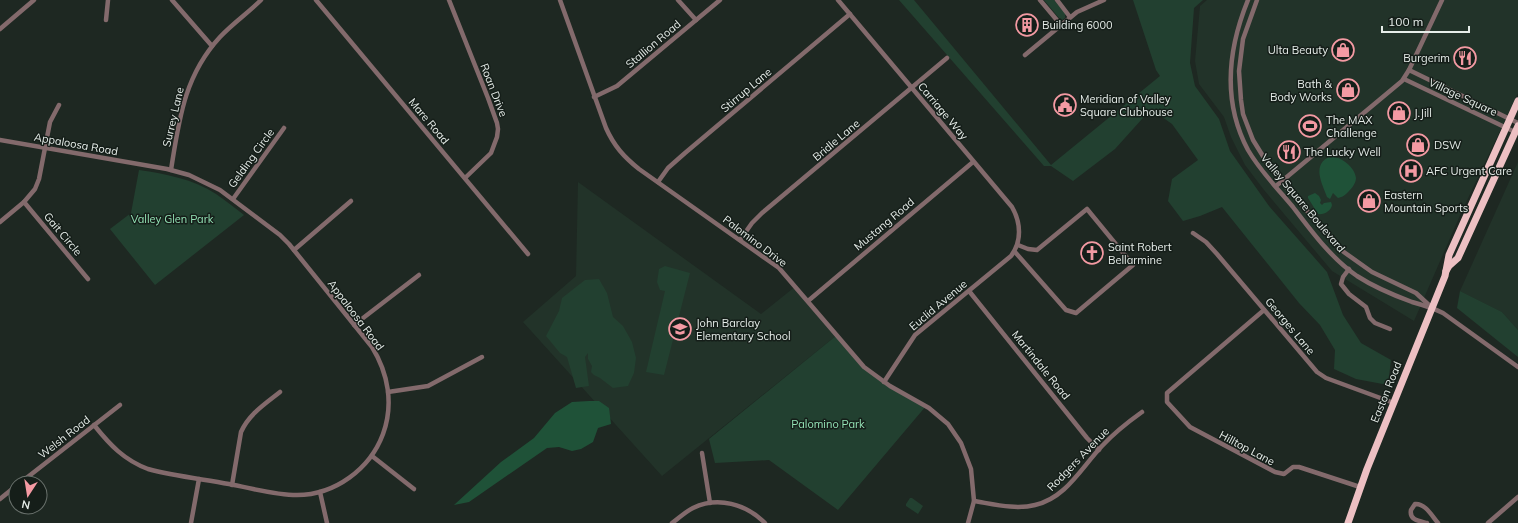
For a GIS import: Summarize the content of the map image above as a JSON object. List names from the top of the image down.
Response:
{
  "streets": {
    "highway": ["Easton Road"],
    "street": [
      "Stallion Road",
      "Roan Drive",
      "Stirrup Lane",
      "Village Square",
      "Carriage Way",
      "Surrey Lane",
      "Mare Road",
      "Bridle Lane",
      "Appaloosa Road",
      "Gelding Circle",
      "Valley Square Boulevard",
      "Mustang Road",
      "Gait Circle",
      "Palomino Drive",
      "Euclid Avenue",
      "Georges Lane",
      "Martindale Road",
      "Welsh Road",
      "Hilltop Lane",
      "Rodgers Avenue"
    ]
  },
  "crossings": [
    ["Stallion Road", "Palomino Drive"],
    ["Roan Drive", "Mare Road"],
    ["Stirrup Lane", "Carriage Way"],
    ["Stirrup Lane", "Palomino Drive"],
    ["Village Square", "Easton Road"],
    ["Carriage Way", "Bridle Lane"],
    ["Carriage Way", "Mustang Road"],
    ["Carriage Way", "Euclid Avenue"],
    ["Surrey Lane", "Appaloosa Road"],
    ["Bridle Lane", "Palomino Drive"],
    ["Appaloosa Road", "Gelding Circle"],
    ["Appaloosa Road", "Welsh Road"],
    ["Valley Square Boulevard", "Easton Road"],
    ["Mustang Road", "Palomino Drive"],
    ["Palomino Drive", "Euclid Avenue"],
    ["Palomino Drive", "Rodgers Avenue"],
    ["Euclid Avenue", "Martindale Road"],
    ["Georges Lane", "Easton Road"],
    ["Georges Lane", "Hilltop Lane"],
    ["Martindale Road", "Rodgers Avenue"],
    ["Easton Road", "Hilltop Lane"]
  ],
  "parks": ["Valley Glen Park", "Palomino Park"],
  "places": {
    "building": ["Building 6000"],
    "shop": [
      "Ulta Beauty",
      "Bath & Body Works",
      "J.Jill",
      "DSW",
      "Eastern Mountain Sports"
    ],
    "restaurant": ["Burgerim", "The Lucky Well"],
    "public building": ["Meridian of Valley Square Clubhouse"],
    "sports": ["The MAX Challenge"],
    "hospital": ["AFC Urgent Care"],
    "church": ["Saint Robert Bellarmine"],
    "school or university": ["John Barclay Elementary School"]
  },
  "scale_bar": "100 m",
  "north": "bottom"
}
